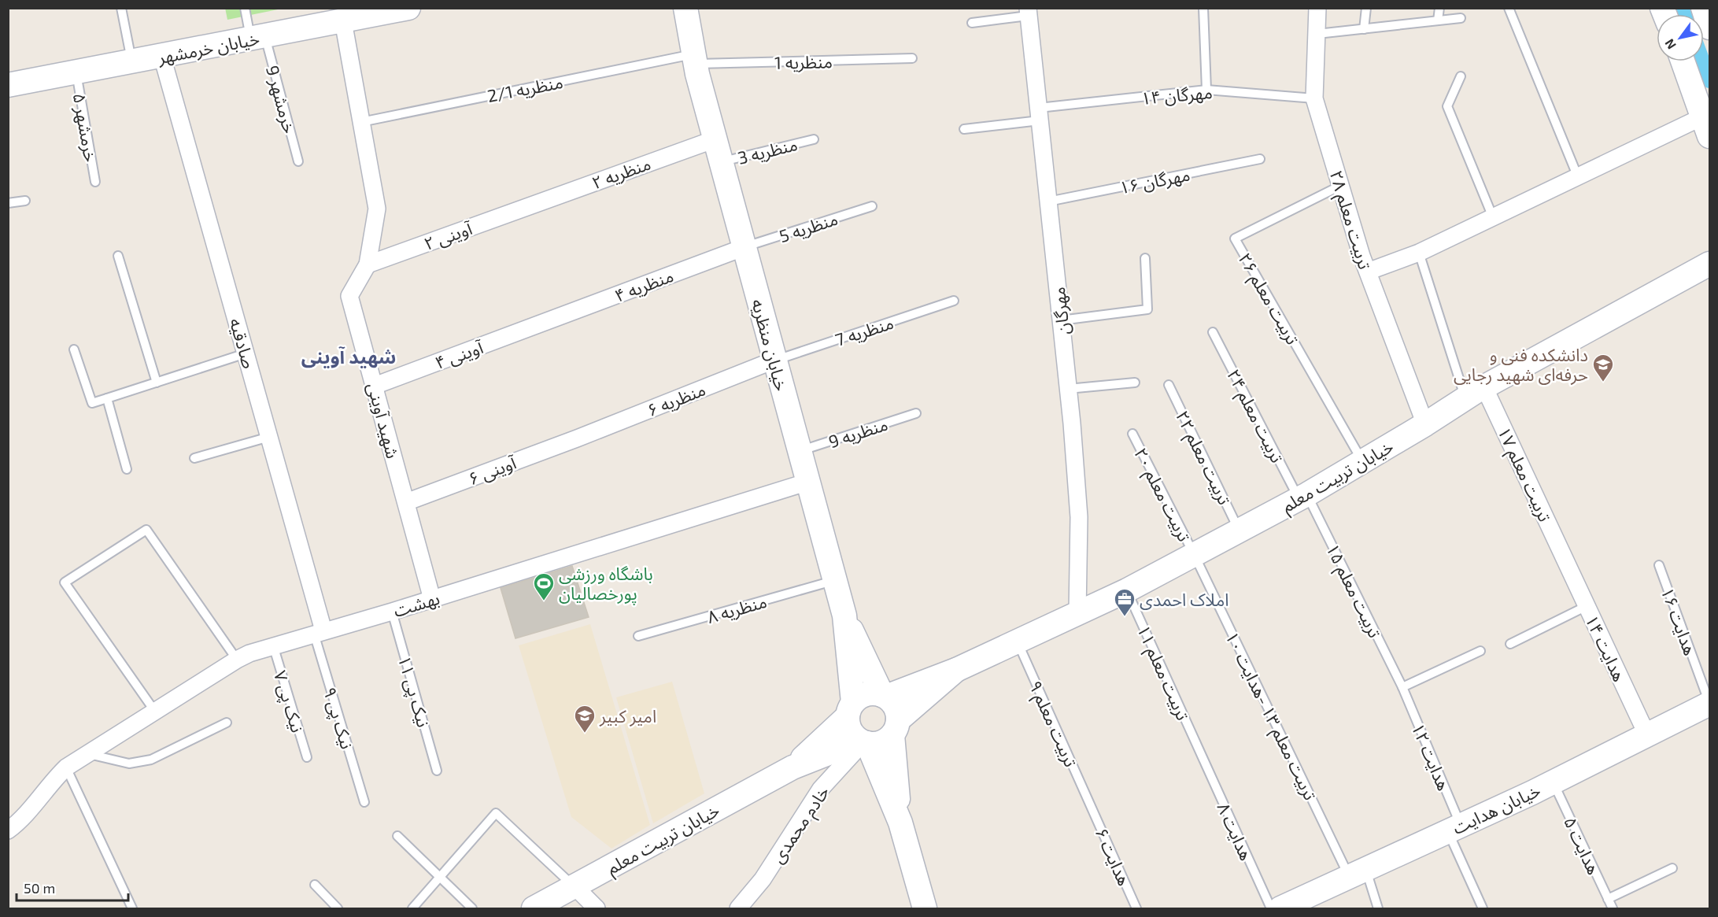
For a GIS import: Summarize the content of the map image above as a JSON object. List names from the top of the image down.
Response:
{
  "streets": {
    "main road": [
      "خیابان خرمشهر",
      "خیابان منظریه",
      "خیابان تربیت معلم",
      "خیابان هدایت"
    ],
    "street": [
      "منظریه ۲",
      "تربیت معلم ۲۸",
      "آوینی ۲",
      "منظریه ۴",
      "مهرگان",
      "صادقیه",
      "آوینی ۴",
      "منظریه ۶",
      "شهید آوینی",
      "آوینی ۶",
      "تربیت معلم ۱۷",
      "بهشت",
      "هدایت ۱۴",
      "خادم محمدی"
    ],
    "lane": [
      "منظریه 1",
      "منظریه 2/1",
      "مهرگان ۱۴",
      "خرمشهر 9",
      "خرمشهر ۵",
      "منظریه 3",
      "مهرگان ۱۶",
      "منظریه 5",
      "تربیت معلم ۲۶",
      "منظریه 7",
      "تربیت معلم ۲۴",
      "منظریه 9",
      "تربیت معلم ۲۲",
      "تربیت معلم ۲۰",
      "تربیت معلم ۱۵",
      "منظریه ۸",
      "هدایت ۱۶",
      "تربیت معلم ۱۱",
      "نیک پی ۱۱",
      "نیک پی ۷",
      "تربیت معلم ۱۳ -هدایت ۱۰",
      "نیک پی ۹",
      "تربیت معلم ۹",
      "هدایت ۱۲",
      "هدایت ۸",
      "هدایت ۵",
      "هدایت ۶"
    ]
  },
  "crossings": [
    ["خیابان خرمشهر", "خرمشهر 9"],
    ["خیابان خرمشهر", "خرمشهر ۵"],
    ["خیابان خرمشهر", "صادقیه"],
    ["خیابان خرمشهر", "شهید آوینی"],
    ["منظریه 1", "منظریه 2/1"],
    ["منظریه 1", "خیابان منظریه"],
    ["منظریه 2/1", "خیابان منظریه"],
    ["منظریه 2/1", "شهید آوینی"],
    ["مهرگان ۱۴", "تربیت معلم ۲۸"],
    ["مهرگان ۱۴", "مهرگان"],
    ["منظریه 3", "خیابان منظریه"],
    ["منظریه ۲", "آوینی ۲"],
    ["منظریه ۲", "خیابان منظریه"],
    ["مهرگان ۱۶", "مهرگان"],
    ["تربیت معلم ۲۸", "تربیت معلم ۲۶"],
    ["تربیت معلم ۲۸", "خیابان تربیت معلم"],
    ["منظریه 5", "منظریه ۴"],
    ["منظریه 5", "خیابان منظریه"],
    ["آوینی ۲", "شهید آوینی"],
    ["منظریه ۴", "خیابان منظریه"],
    ["منظریه ۴", "آوینی ۴"],
    ["تربیت معلم ۲۶", "خیابان تربیت معلم"],
    ["مهرگان", "خیابان تربیت معلم"],
    ["منظریه 7", "خیابان منظریه"],
    ["منظریه 7", "منظریه ۶"],
    ["صادقیه", "بهشت"],
    ["صادقیه", "نیک پی ۹"],
    ["خیابان منظریه", "منظریه ۶"],
    ["خیابان منظریه", "منظریه 9"],
    ["خیابان منظریه", "بهشت"],
    ["خیابان منظریه", "منظریه ۸"],
    ["آوینی ۴", "شهید آوینی"],
    ["منظریه ۶", "آوینی ۶"],
    ["تربیت معلم ۲۴", "خیابان تربیت معلم"],
    ["تربیت معلم ۲۴", "تربیت معلم ۱۵"],
    ["شهید آوینی", "آوینی ۶"],
    ["شهید آوینی", "بهشت"],
    ["تربیت معلم ۲۲", "خیابان تربیت معلم"],
    ["تربیت معلم ۱۷", "خیابان تربیت معلم"],
    ["تربیت معلم ۱۷", "هدایت ۱۴"],
    ["خیابان تربیت معلم", "تربیت معلم ۲۰"],
    ["خیابان تربیت معلم", "تربیت معلم ۱۵"],
    ["خیابان تربیت معلم", "تربیت معلم ۱۱"],
    ["خیابان تربیت معلم", "تربیت معلم ۱۳ -هدایت ۱۰"],
    ["خیابان تربیت معلم", "تربیت معلم ۹"],
    ["تربیت معلم ۲۰", "تربیت معلم ۱۳ -هدایت ۱۰"],
    ["تربیت معلم ۱۵", "هدایت ۱۲"],
    ["بهشت", "نیک پی ۱۱"],
    ["بهشت", "نیک پی ۷"],
    ["بهشت", "نیک پی ۹"],
    ["هدایت ۱۶", "خیابان هدایت"],
    ["هدایت ۱۴", "خیابان هدایت"],
    ["تربیت معلم ۱۱", "هدایت ۸"],
    ["تربیت معلم ۱۳ -هدایت ۱۰", "خیابان هدایت"],
    ["تربیت معلم ۹", "هدایت ۶"],
    ["هدایت ۱۲", "خیابان هدایت"],
    ["خیابان هدایت", "هدایت ۵"]
  ],
  "districts": ["شهید آوینی"],
  "places": {
    "school or university": ["دانشکده فنی و حرفه‌ای شهید رجایی", "امیر کبیر"],
    "sports": ["باشگاه ورزشی پورخصالیان"],
    "office": ["املاک احمدی"]
  },
  "scale_bar": "50 m",
  "north": "bottom left"
}
